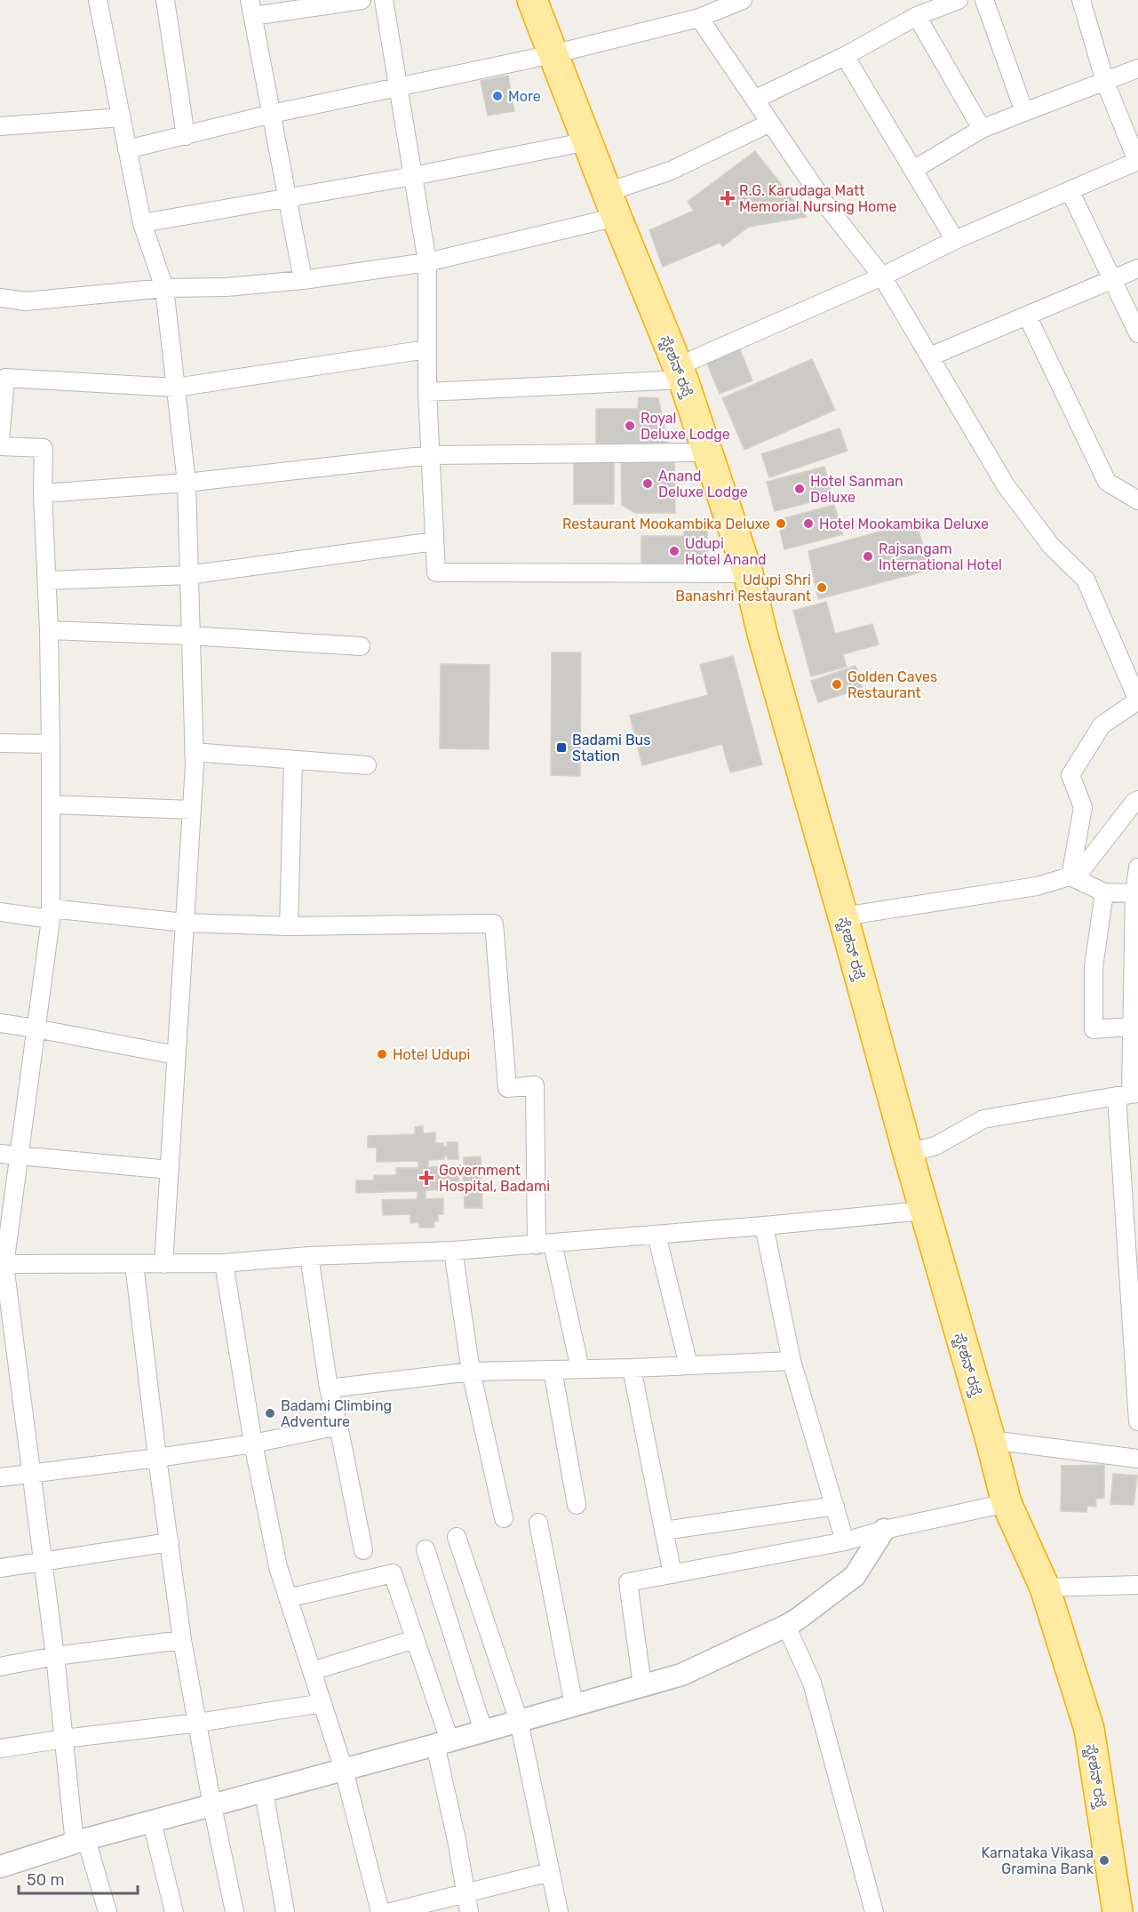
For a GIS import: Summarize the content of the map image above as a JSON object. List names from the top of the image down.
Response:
{
  "streets": {
    "highway": ["ಸ್ಟೇಶನ್ ರಸ್ತೆ"]
  },
  "places": {
    "other": [
      "More",
      "Royal Deluxe Lodge",
      "Anand Deluxe Lodge",
      "Hotel Sanman Deluxe",
      "Restaurant Mookambika Deluxe",
      "Hotel Mookambika Deluxe",
      "Udupi Hotel Anand",
      "Rajsangam International Hotel",
      "Udupi Shri Banashri Restaurant",
      "Golden Caves Restaurant",
      "Hotel Udupi",
      "Badami Climbing Adventure",
      "Karnataka Vikasa Gramina Bank"
    ],
    "health": ["R.G. Karudaga Matt Memorial Nursing Home", "Government Hospital, Badami"],
    "transit": ["Badami Bus Station"]
  },
  "scale_bar": "50 m"
}
